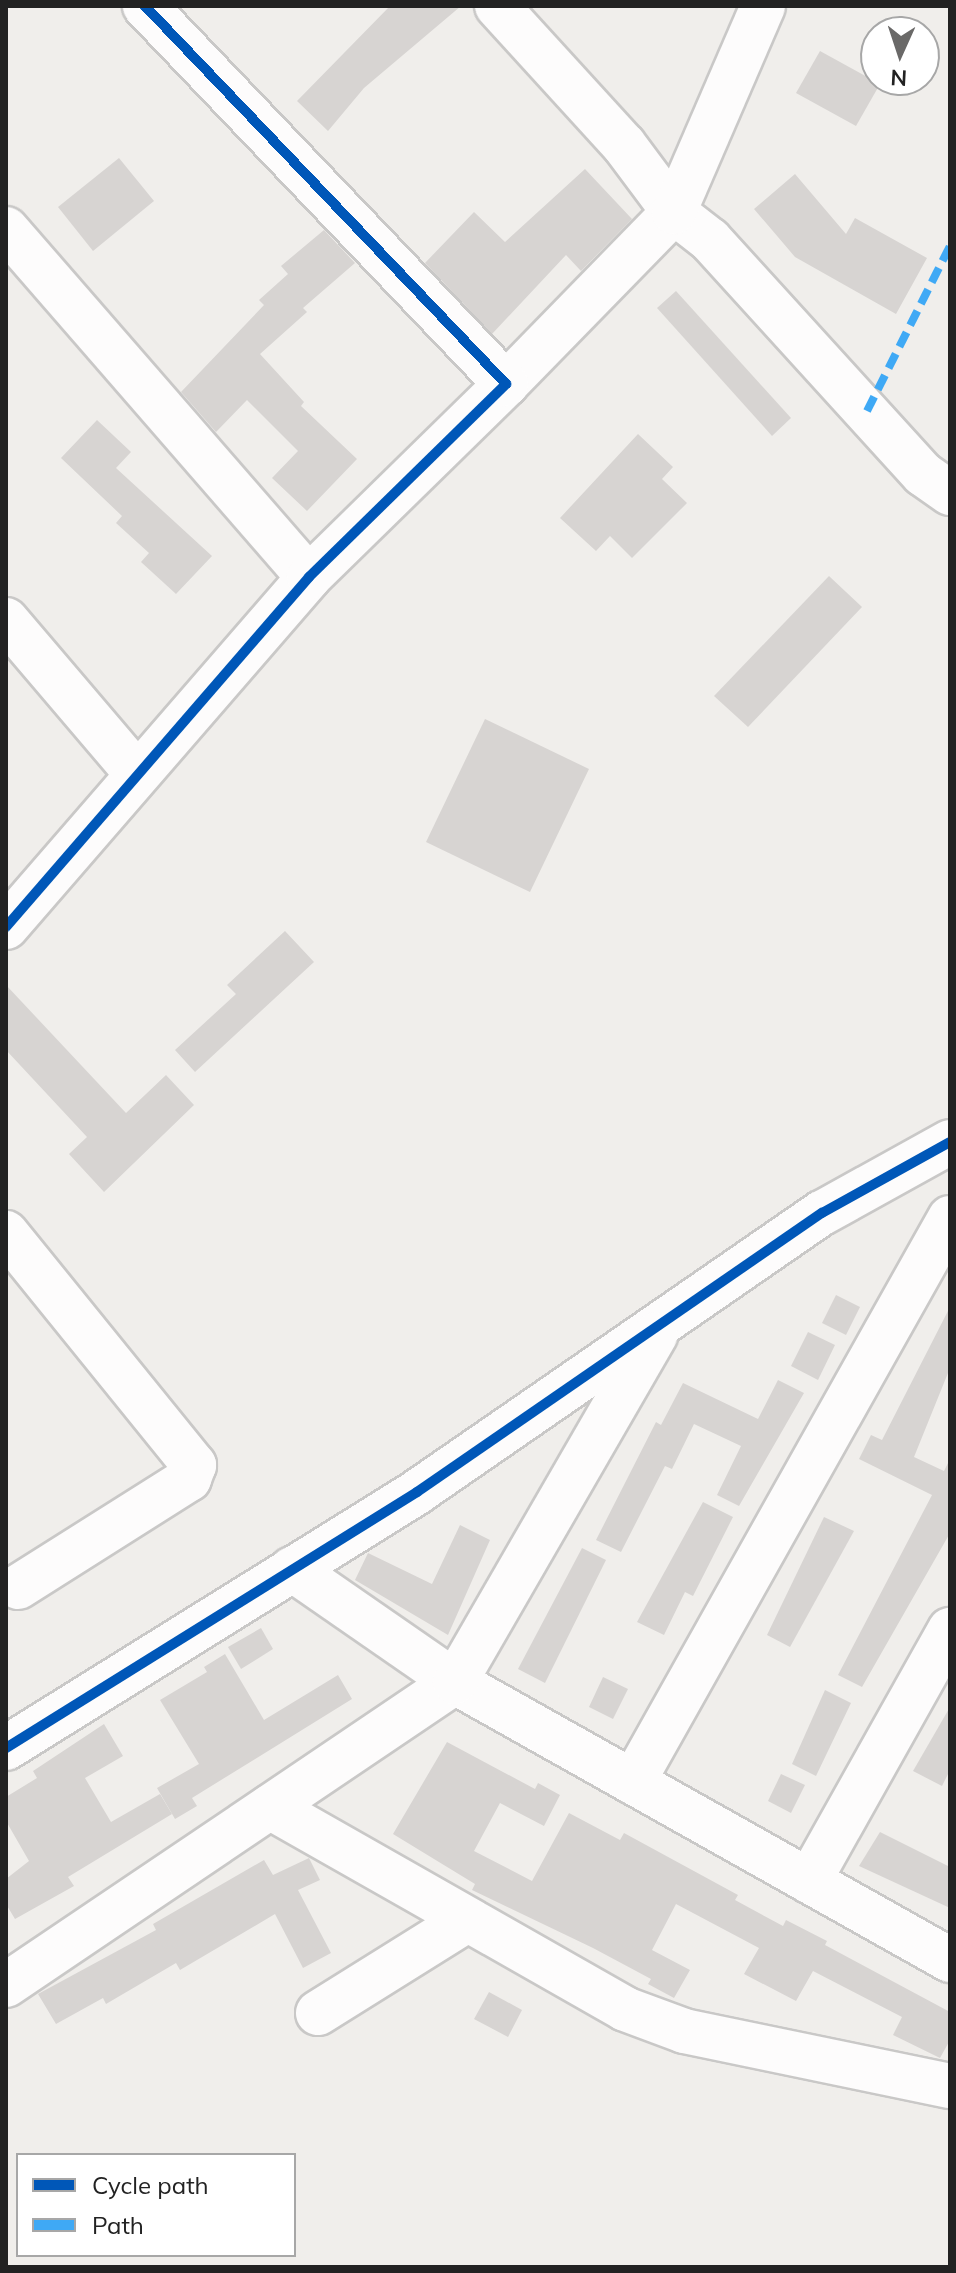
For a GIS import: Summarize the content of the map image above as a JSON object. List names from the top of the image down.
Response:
{
  "legend": ["Cycle path", "Path"],
  "north": "bottom"
}
